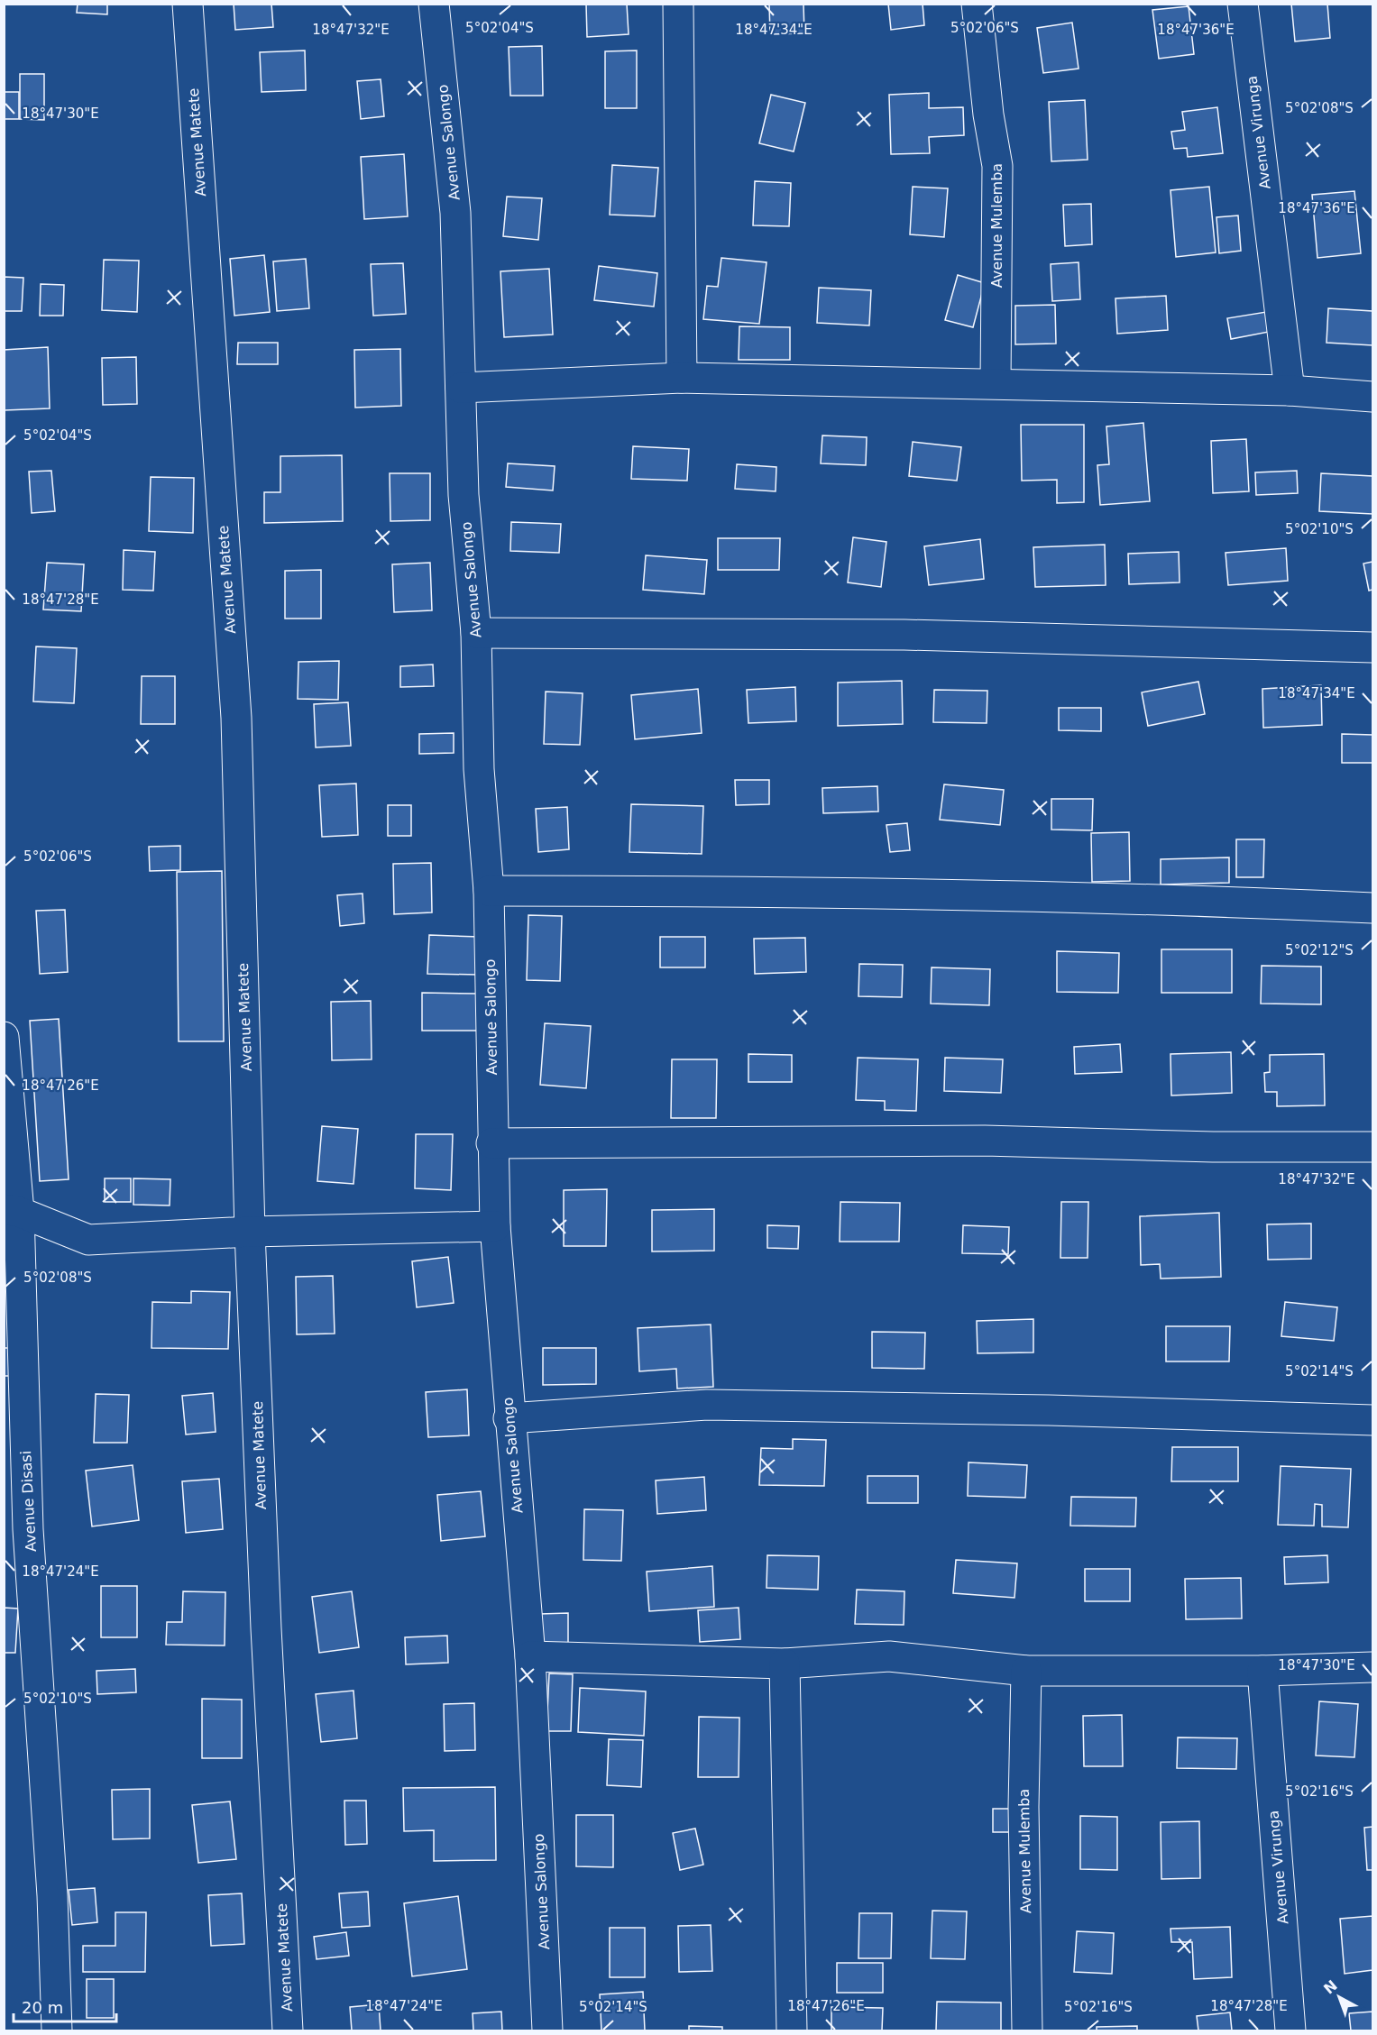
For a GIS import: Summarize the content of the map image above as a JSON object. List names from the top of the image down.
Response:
{
  "streets": {
    "street": [
      "Avenue Virunga",
      "Avenue Matete",
      "Avenue Salongo",
      "Avenue Mulemba",
      "Avenue Disasi"
    ]
  },
  "scale_bar": "20 m",
  "north": "top left",
  "coordinates": [
    "5°02'04\"S",
    "5°02'06\"S",
    "18°47'32\"E",
    "18°47'34\"E",
    "18°47'36\"E",
    "5°02'08\"S",
    "18°47'30\"E",
    "5°02'10\"S",
    "18°47'28\"E",
    "5°02'12\"S",
    "18°47'26\"E",
    "5°02'14\"S",
    "18°47'24\"E",
    "5°02'16\"S"
  ]
}
